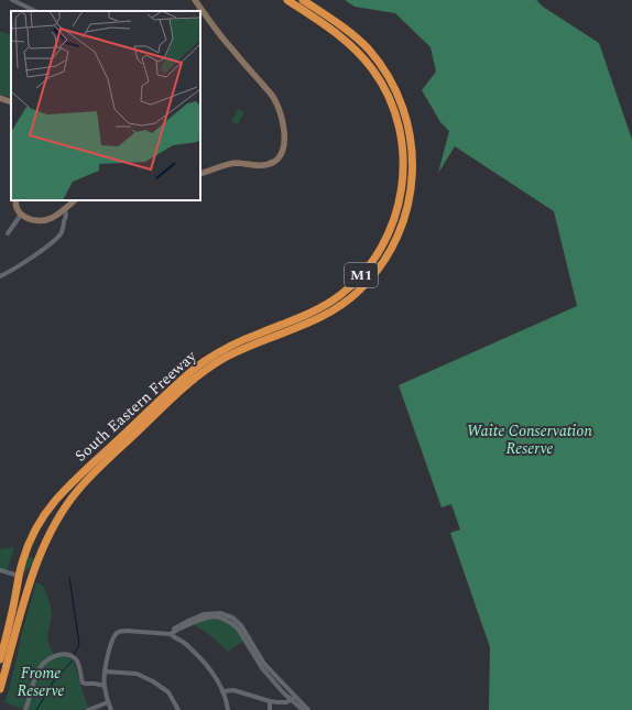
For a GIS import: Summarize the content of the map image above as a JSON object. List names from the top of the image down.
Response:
{
  "streets": {
    "highway": ["M1", "South Eastern Freeway"]
  },
  "crossings": [
    ["M1", "South Eastern Freeway"]
  ],
  "parks": ["Waite Conservation Reserve", "Frome Reserve"]
}
